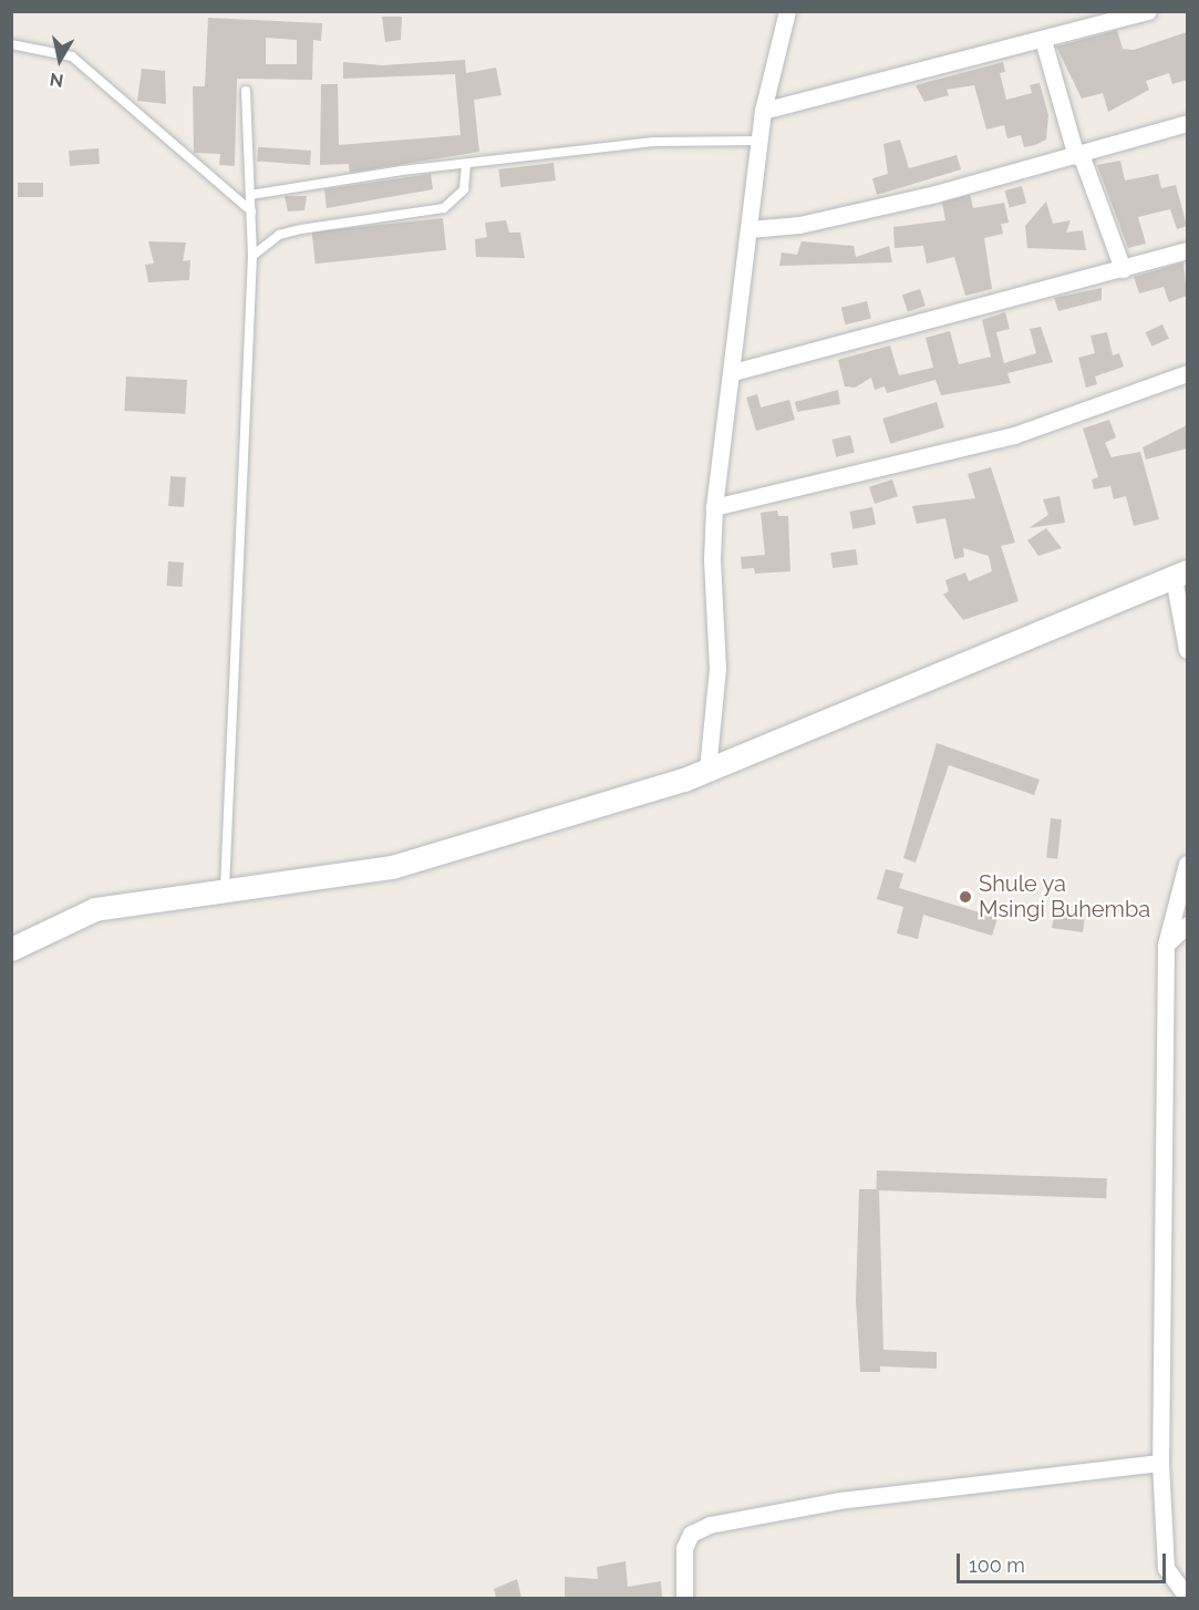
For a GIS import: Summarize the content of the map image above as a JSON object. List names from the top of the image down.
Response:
{
  "places": ["Shule ya Msingi Buhemba"],
  "scale_bar": "100 m",
  "north": "bottom"
}
